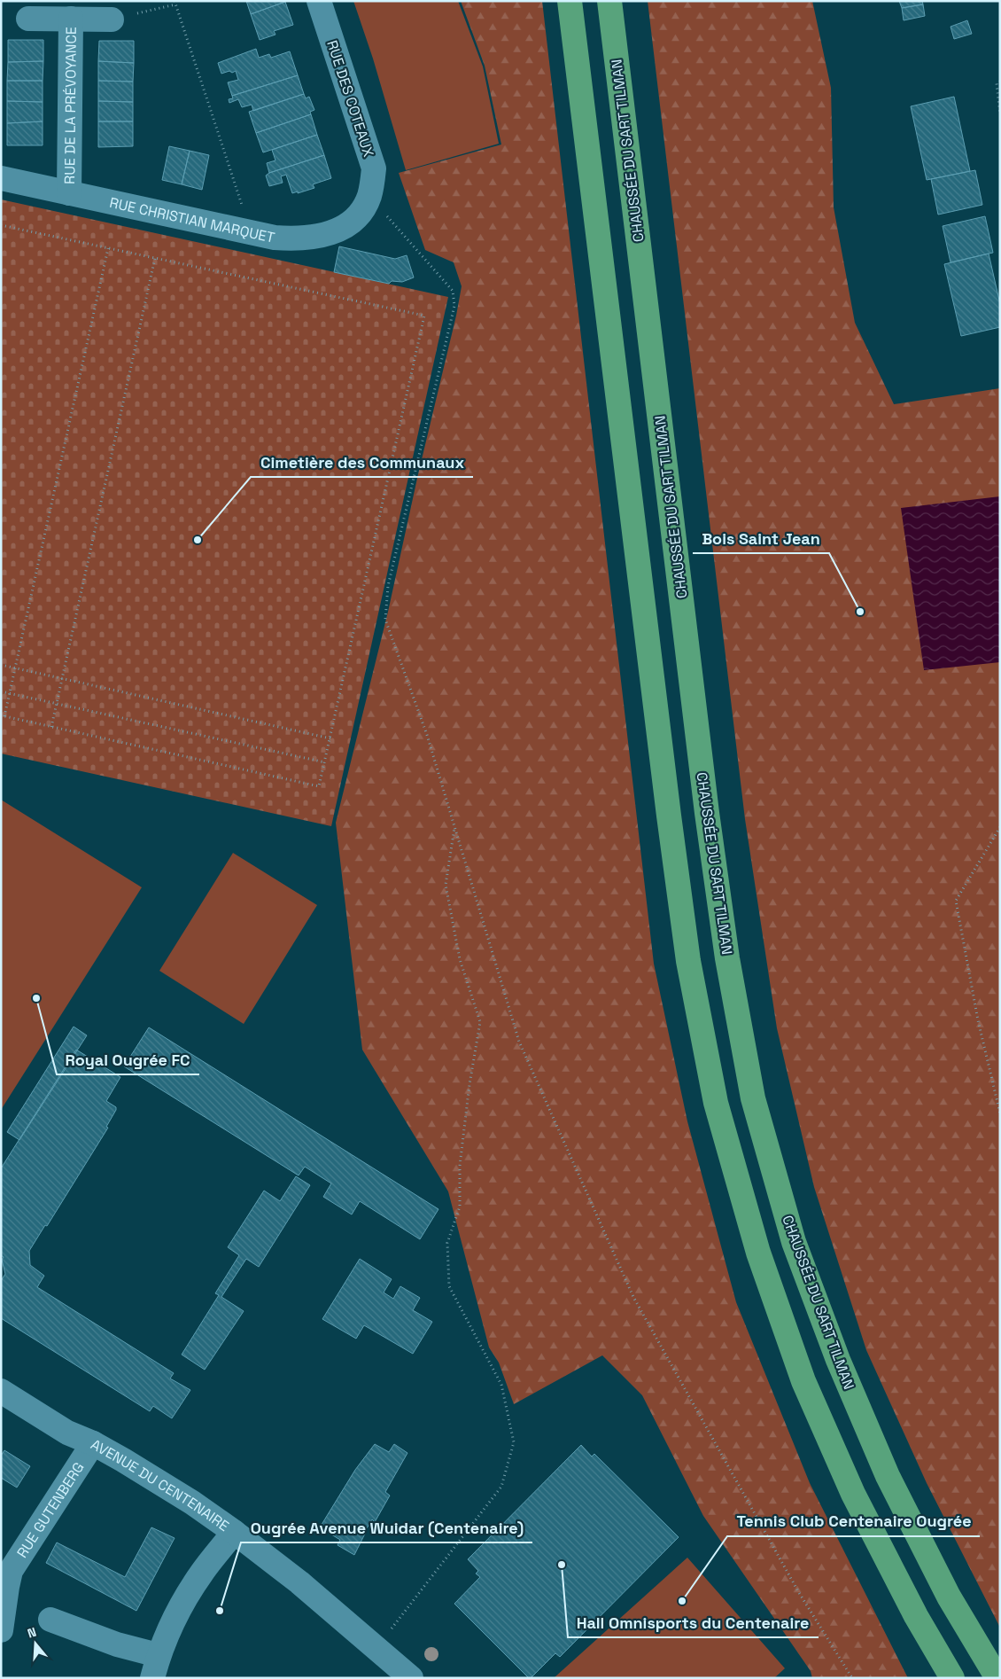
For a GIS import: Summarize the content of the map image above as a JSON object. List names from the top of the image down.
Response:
{
  "streets": {
    "highway": ["CHAUSSÉE DU SART TILMAN"],
    "street": [
      "RUE DES COTEAUX",
      "RUE DE LA PRÉVOYANCE",
      "RUE CHRISTIAN MARQUET",
      "AVENUE DU CENTENAIRE",
      "RUE GUTENBERG"
    ]
  },
  "crossings": [
    ["RUE DES COTEAUX", "RUE CHRISTIAN MARQUET"],
    ["RUE DE LA PRÉVOYANCE", "RUE CHRISTIAN MARQUET"],
    ["AVENUE DU CENTENAIRE", "RUE GUTENBERG"]
  ],
  "places": [
    "Cimetière des Communaux",
    "Bois Saint Jean",
    "Royal Ougrée FC",
    "Hall Omnisports du Centenaire",
    "Tennis Club Centenaire Ougrée",
    "Ougrée Avenue Wuidar (Centenaire)"
  ],
  "north": "top"
}
